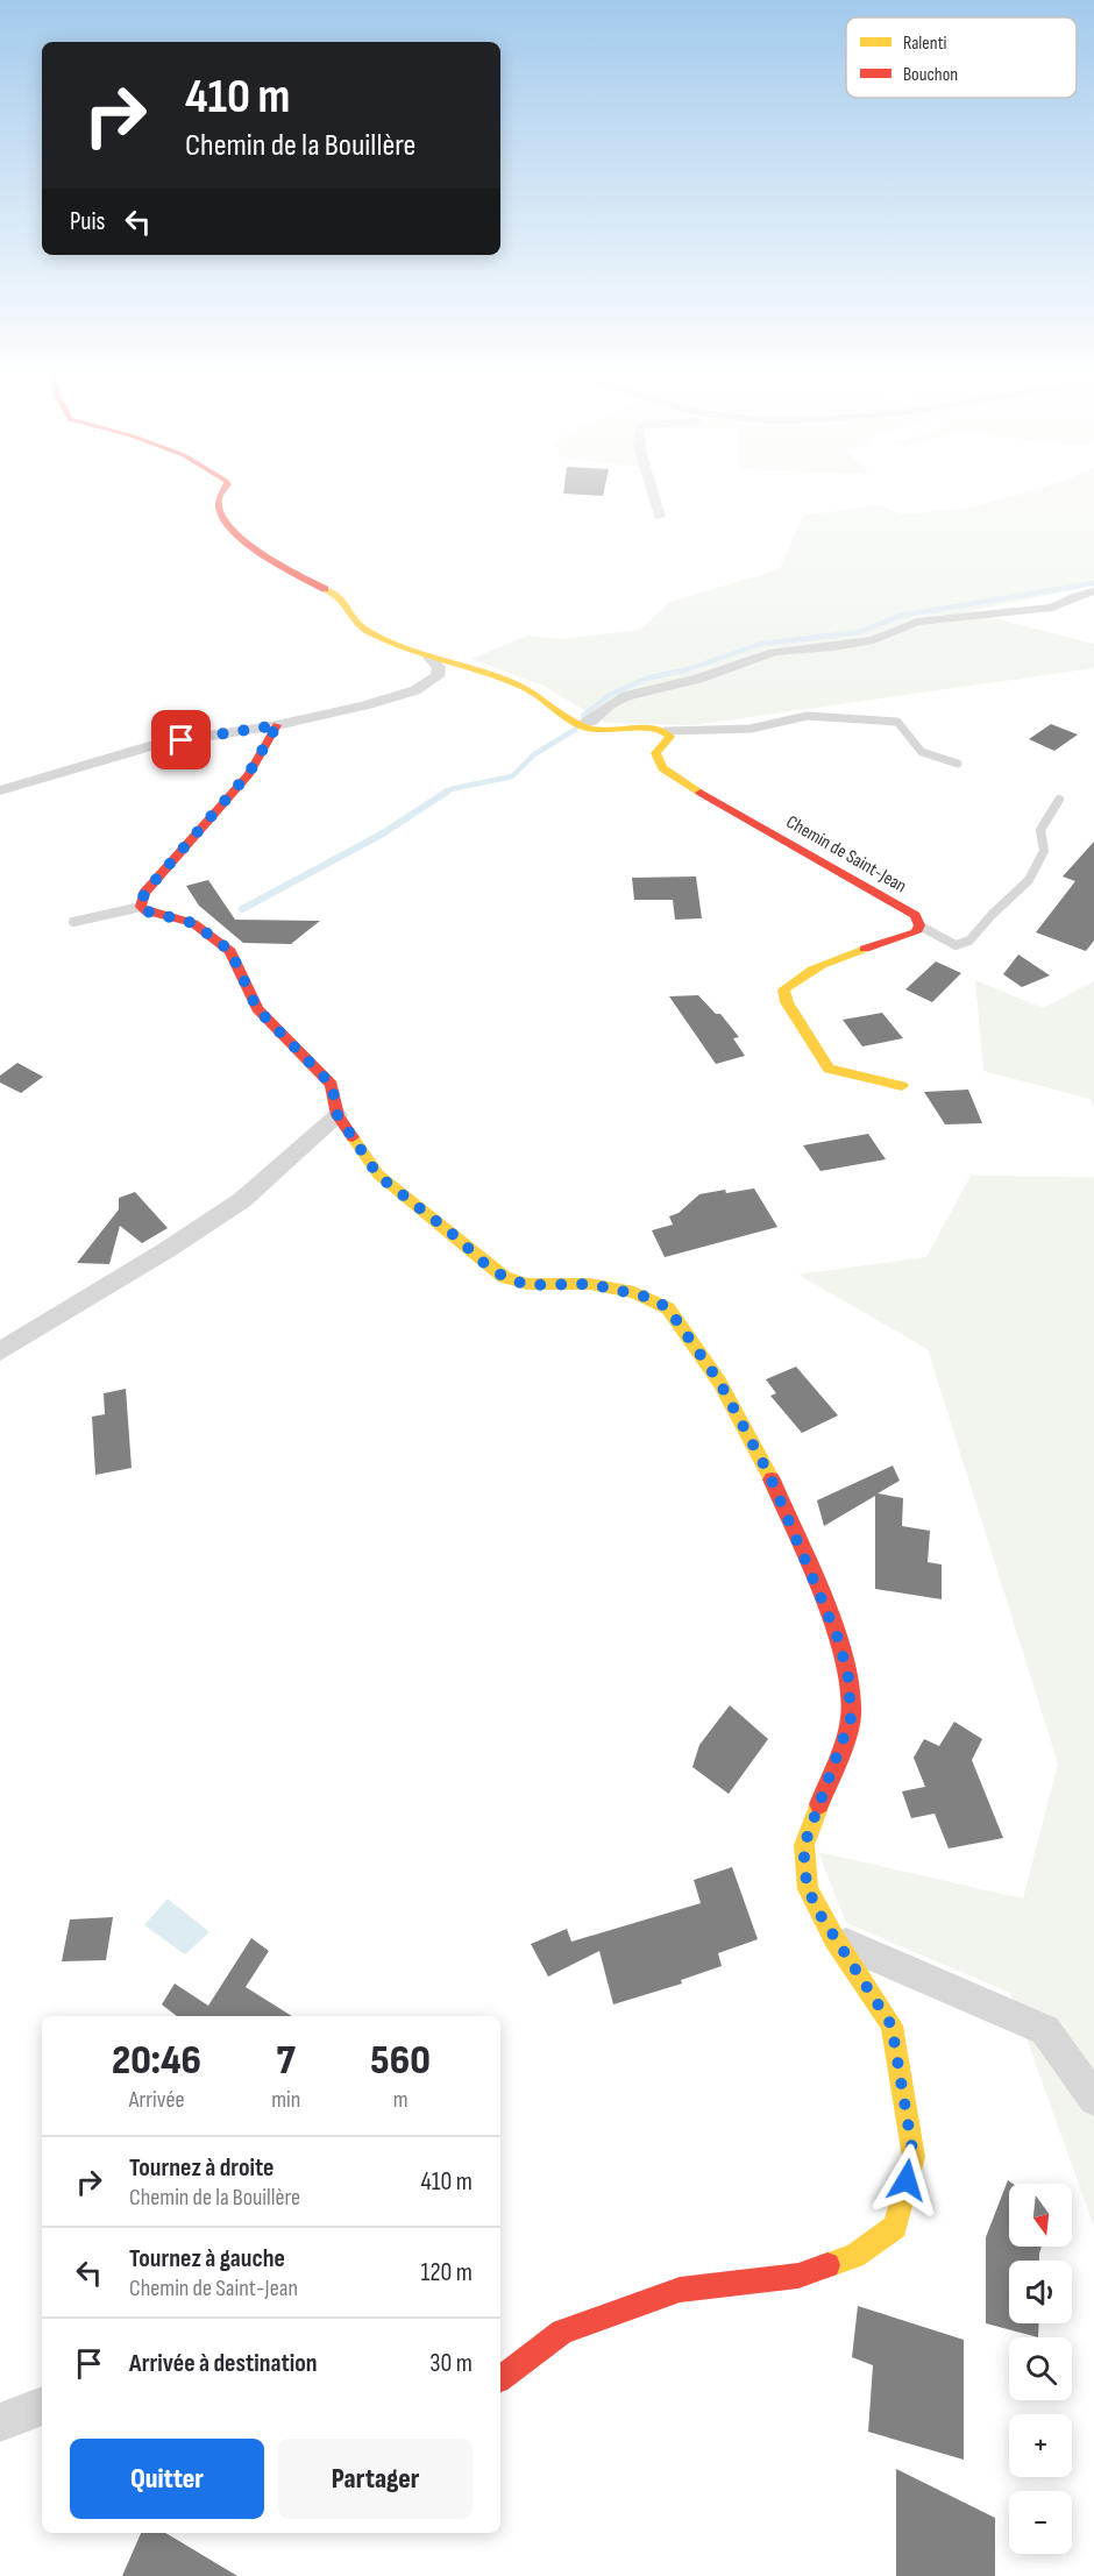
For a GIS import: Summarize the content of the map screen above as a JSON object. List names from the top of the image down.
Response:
{
  "streets": {
    "street": ["Chemin de Saint-Jean"]
  },
  "legend": ["Ralenti", "Bouchon"],
  "north": "bottom",
  "page": {
    "turn": ["410 m", "Chemin de la Bouillère"],
    "then": "Puis",
    "eta": [
      "20:46",
      "Arrivée",
      "7",
      "min",
      "560",
      "m"
    ],
    "list": [
      {
        "name": "Tournez à droite",
        "note": "Chemin de la Bouillère",
        "value": "410 m"
      },
      {
        "name": "Tournez à gauche",
        "note": "Chemin de Saint-Jean",
        "value": "120 m"
      },
      {
        "name": "Arrivée à destination",
        "value": "30 m"
      }
    ],
    "map_buttons": ["+", "−"],
    "buttons": ["Quitter", "Partager"]
  }
}
